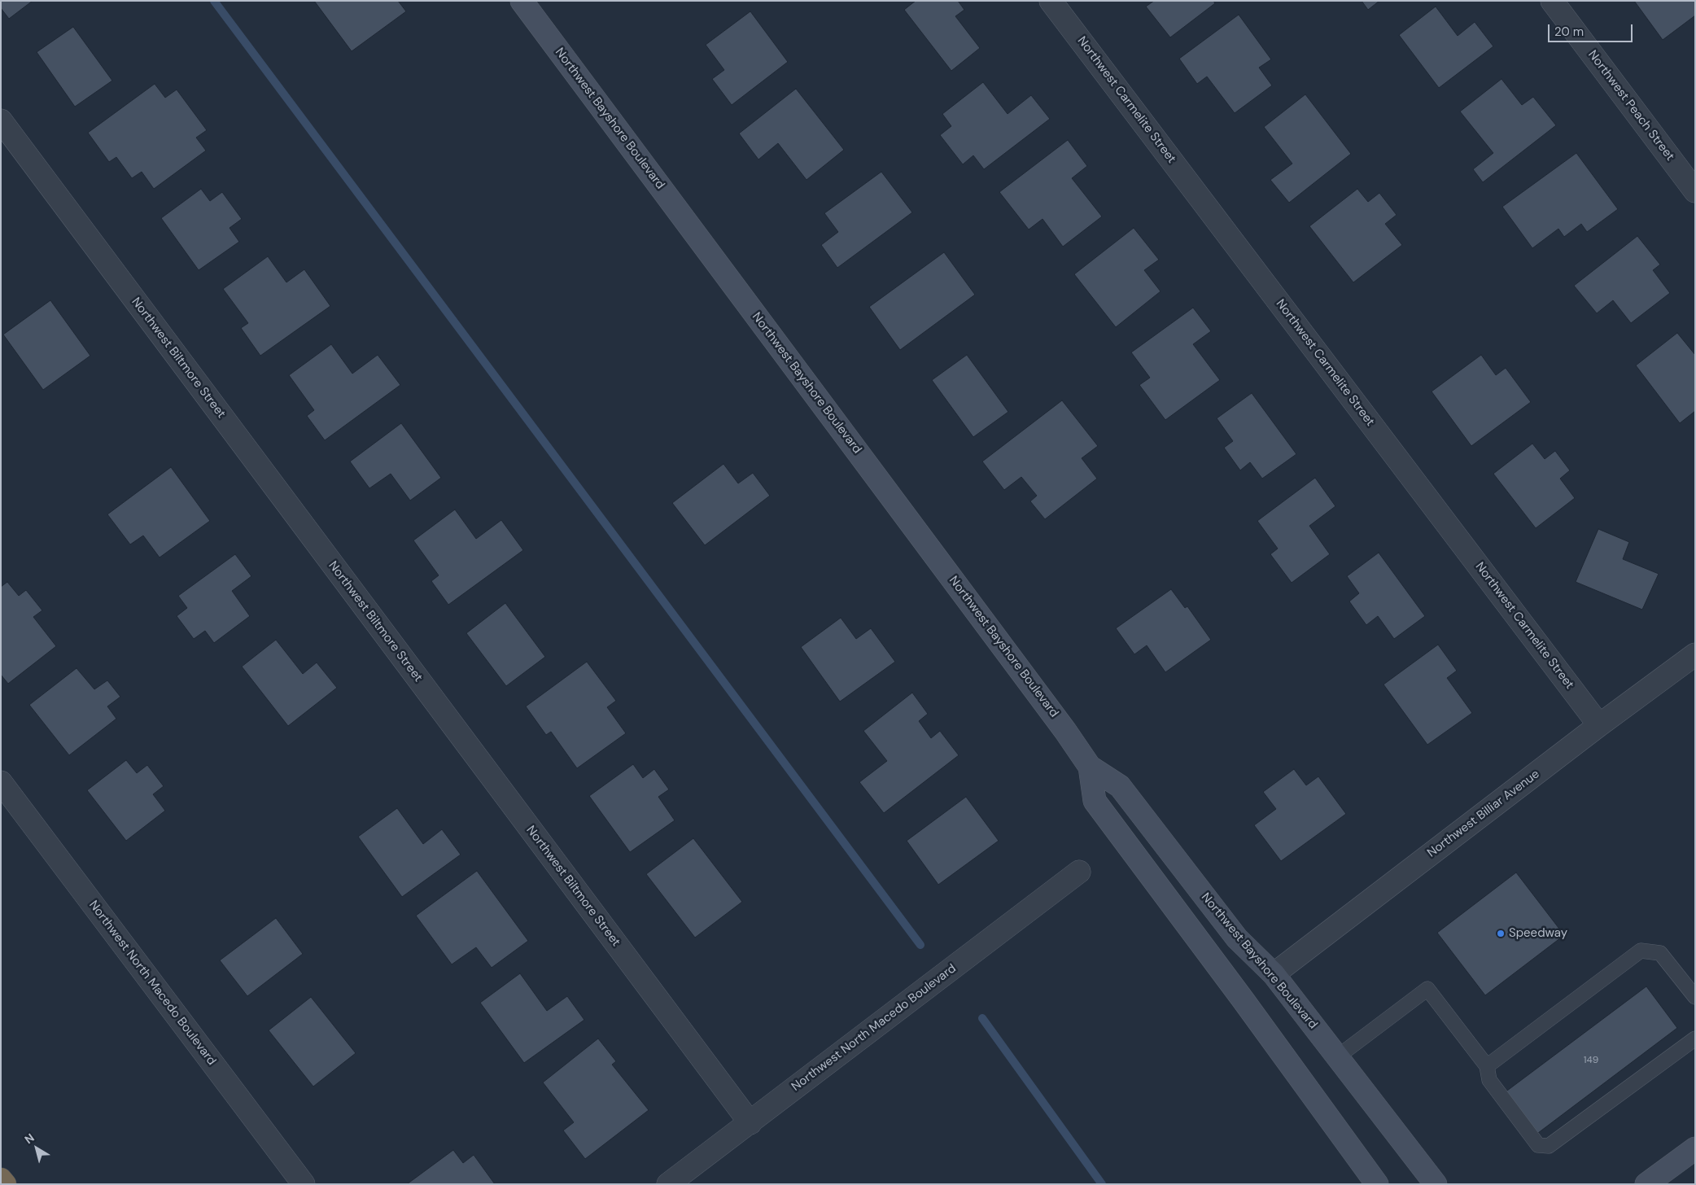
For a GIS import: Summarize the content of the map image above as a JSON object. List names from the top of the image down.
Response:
{
  "streets": {
    "main road": ["Northwest Bayshore Boulevard"],
    "street": [
      "Northwest Carmelite Street",
      "Northwest Peach Street",
      "Northwest Biltmore Street",
      "Northwest Billiar Avenue",
      "Northwest North Macedo Boulevard"
    ]
  },
  "crossings": [
    ["Northwest Carmelite Street", "Northwest Billiar Avenue"],
    ["Northwest Bayshore Boulevard", "Northwest Billiar Avenue"],
    ["Northwest Biltmore Street", "Northwest North Macedo Boulevard"]
  ],
  "places": ["Speedway"],
  "house_numbers": ["149"],
  "scale_bar": "20 m",
  "north": "top left"
}
